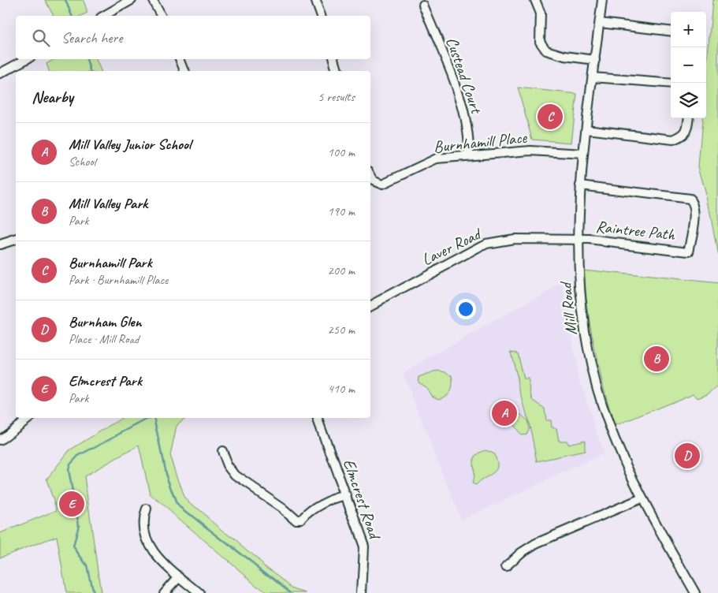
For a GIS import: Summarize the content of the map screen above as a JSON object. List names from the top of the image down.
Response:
{
  "streets": {
    "street": [
      "Custead Court",
      "Burnhamill Place",
      "Raintree Path",
      "Laver Road",
      "Mill Road",
      "Elmcrest Road"
    ]
  },
  "crossings": [
    ["Custead Court", "Burnhamill Place"],
    ["Burnhamill Place", "Mill Road"],
    ["Raintree Path", "Laver Road"],
    ["Raintree Path", "Mill Road"],
    ["Laver Road", "Mill Road"]
  ],
  "page": {
    "map_buttons": ["+", "−"],
    "search": "Search here",
    "heading": ["Nearby", "5 results"],
    "pins": [
      "C",
      "B",
      "A",
      "D",
      "E"
    ],
    "list": [
      {
        "mark": "A",
        "name": "Mill Valley Junior School",
        "note": "School",
        "value": "100 m"
      },
      {
        "mark": "B",
        "name": "Mill Valley Park",
        "note": "Park",
        "value": "190 m"
      },
      {
        "mark": "C",
        "name": "Burnhamill Park",
        "note": "Park · Burnhamill Place",
        "value": "200 m"
      },
      {
        "mark": "D",
        "name": "Burnham Glen",
        "note": "Place · Mill Road",
        "value": "250 m"
      },
      {
        "mark": "E",
        "name": "Elmcrest Park",
        "note": "Park",
        "value": "410 m"
      }
    ]
  }
}
